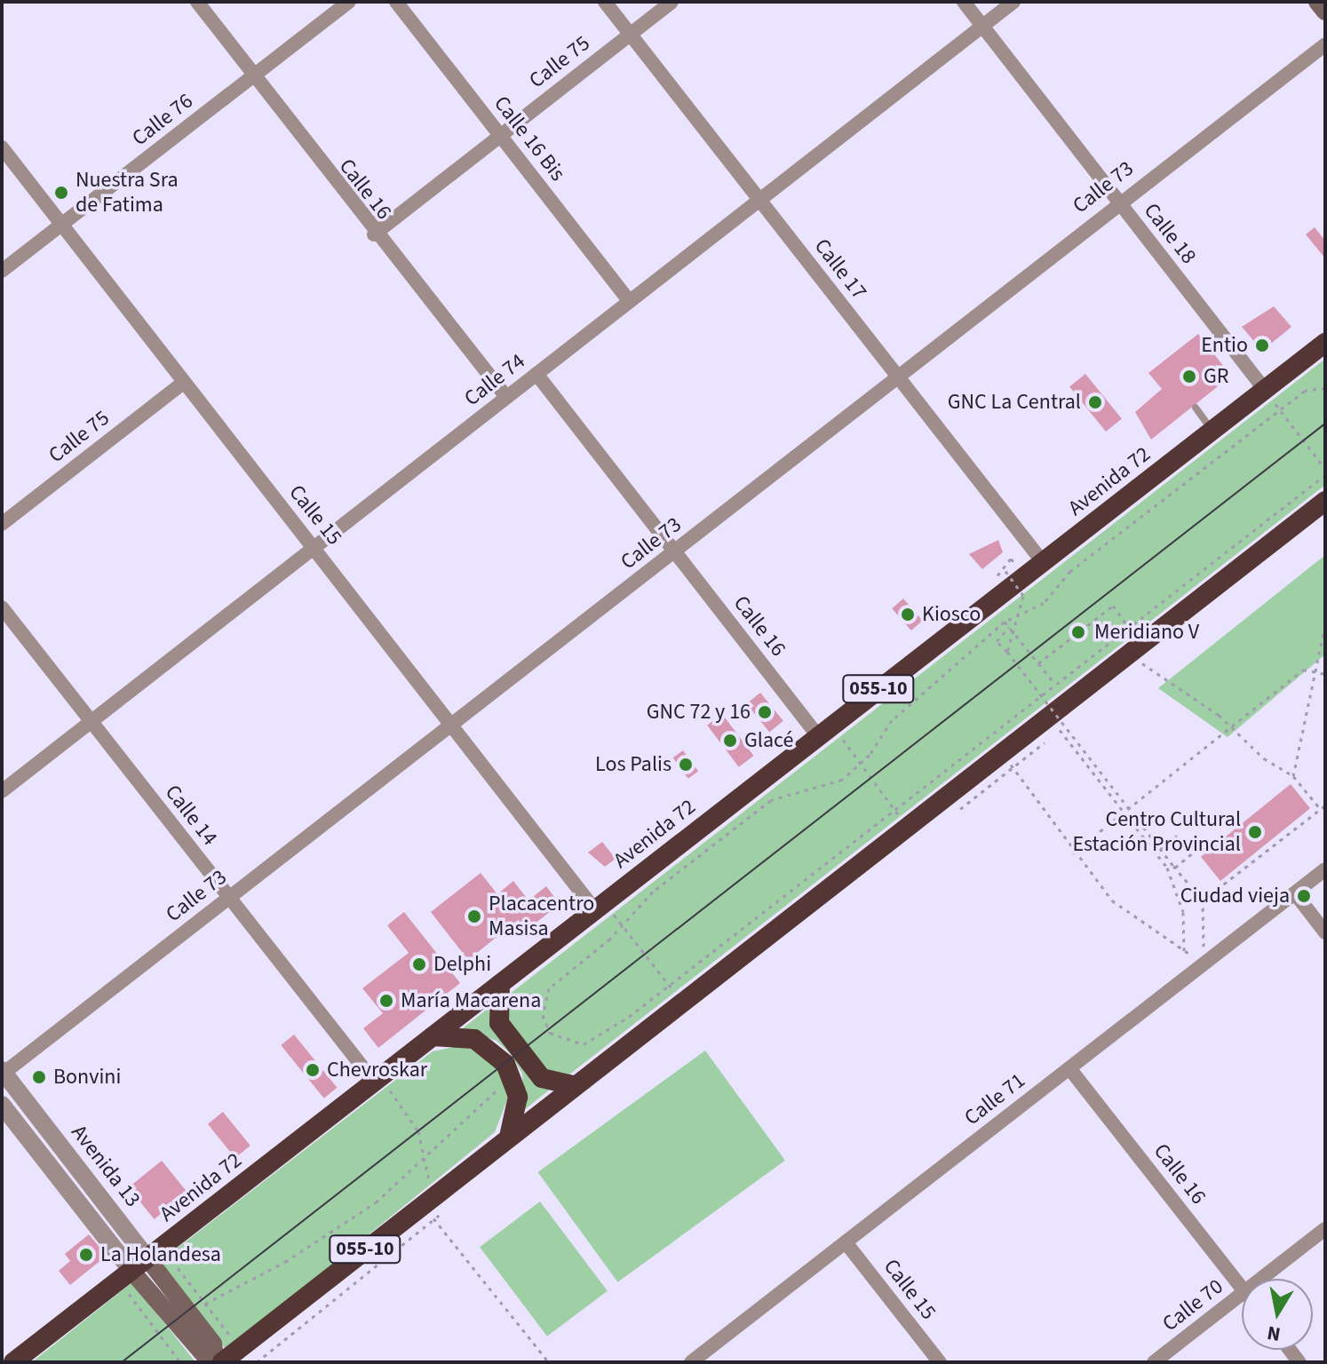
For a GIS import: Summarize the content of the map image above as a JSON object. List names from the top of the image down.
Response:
{
  "streets": {
    "highway": ["Avenida 72", "055-10"],
    "main road": ["Avenida 13"],
    "street": [
      "Calle 75",
      "Calle 76",
      "Calle 16 Bis",
      "Calle 73",
      "Calle 16",
      "Calle 18",
      "Calle 17",
      "Calle 74",
      "Calle 15",
      "Calle 14",
      "Calle 71",
      "Calle 70"
    ]
  },
  "crossings": [
    ["Calle 75", "Calle 16 Bis"],
    ["Calle 75", "Calle 16"],
    ["Calle 75", "Calle 17"],
    ["Calle 75", "Calle 15"],
    ["Calle 76", "Calle 16"],
    ["Calle 76", "Calle 15"],
    ["Calle 16 Bis", "Calle 74"],
    ["Calle 73", "Calle 16"],
    ["Calle 73", "Calle 18"],
    ["Calle 73", "Calle 17"],
    ["Calle 73", "Calle 15"],
    ["Calle 73", "Calle 14"],
    ["Calle 73", "Avenida 13"],
    ["Calle 16", "Calle 74"],
    ["Calle 16", "Avenida 72"],
    ["Calle 16", "Calle 71"],
    ["Calle 18", "Calle 74"],
    ["Calle 18", "Avenida 72"],
    ["Calle 17", "Calle 74"],
    ["Calle 17", "Avenida 72"],
    ["Calle 74", "Calle 15"],
    ["Calle 74", "Calle 14"],
    ["Avenida 72", "Calle 15"],
    ["Avenida 72", "Calle 14"],
    ["Avenida 72", "Avenida 13"],
    ["Calle 15", "Calle 71"]
  ],
  "places": [
    "Nuestra Sra de Fatima",
    "Entio",
    "GR",
    "GNC La Central",
    "Kiosco",
    "Meridiano V",
    "GNC 72 y 16",
    "Glacé",
    "Los Palis",
    "Centro Cultural Estación Provincial",
    "Ciudad vieja",
    "Placacentro Masisa",
    "Delphi",
    "María Macarena",
    "Chevroskar",
    "Bonvini",
    "La Holandesa"
  ],
  "north": "bottom"
}
